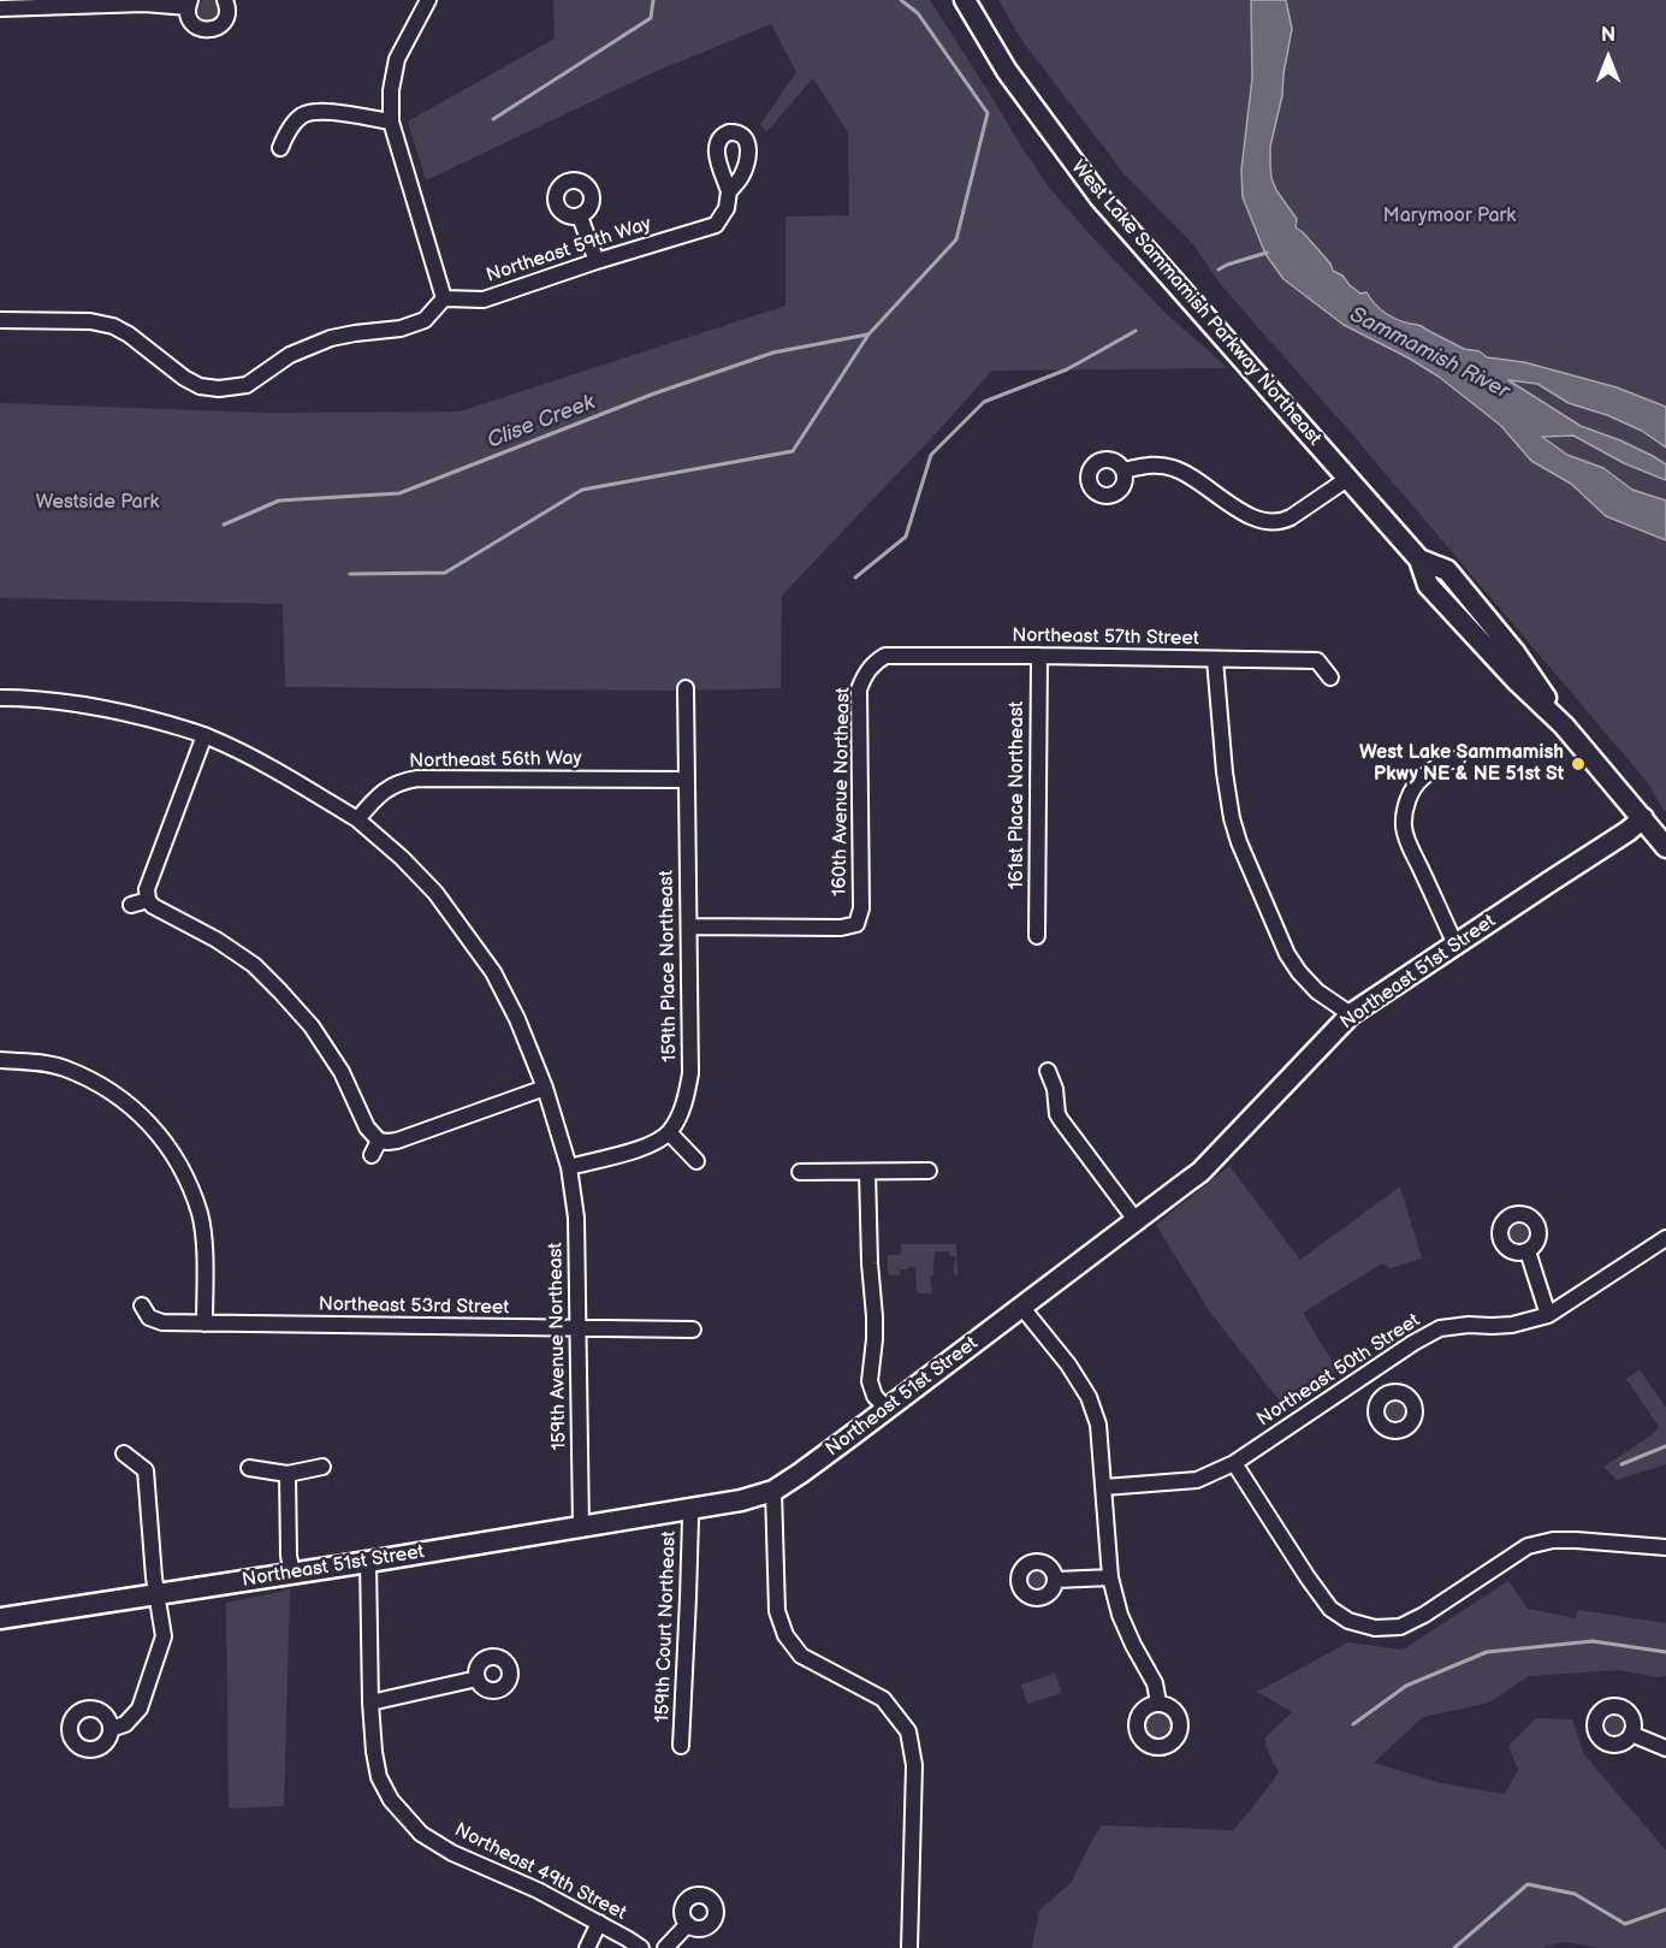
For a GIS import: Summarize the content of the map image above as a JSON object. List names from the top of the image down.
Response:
{
  "streets": {
    "main road": ["West Lake Sammamish Parkway Northeast", "Northeast 51st Street"],
    "street": [
      "Northeast 59th Way",
      "Northeast 57th Street",
      "Northeast 56th Way",
      "160th Avenue Northeast",
      "161st Place Northeast",
      "159th Place Northeast",
      "Northeast 53rd Street",
      "159th Avenue Northeast",
      "Northeast 50th Street",
      "159th Court Northeast",
      "Northeast 49th Street"
    ]
  },
  "crossings": [
    ["West Lake Sammamish Parkway Northeast", "Northeast 51st Street"],
    ["Northeast 57th Street", "160th Avenue Northeast"],
    ["Northeast 57th Street", "161st Place Northeast"],
    ["Northeast 56th Way", "159th Place Northeast"],
    ["Northeast 56th Way", "159th Avenue Northeast"],
    ["160th Avenue Northeast", "159th Place Northeast"],
    ["Northeast 51st Street", "159th Avenue Northeast"],
    ["Northeast 51st Street", "159th Court Northeast"],
    ["Northeast 51st Street", "Northeast 49th Street"],
    ["Northeast 53rd Street", "159th Avenue Northeast"]
  ],
  "water": ["Sammamish River", "Clise Creek"],
  "parks": ["Marymoor Park", "Westside Park"],
  "places": ["West Lake Sammamish Pkwy NE & NE 51st St"],
  "north": "top"
}
